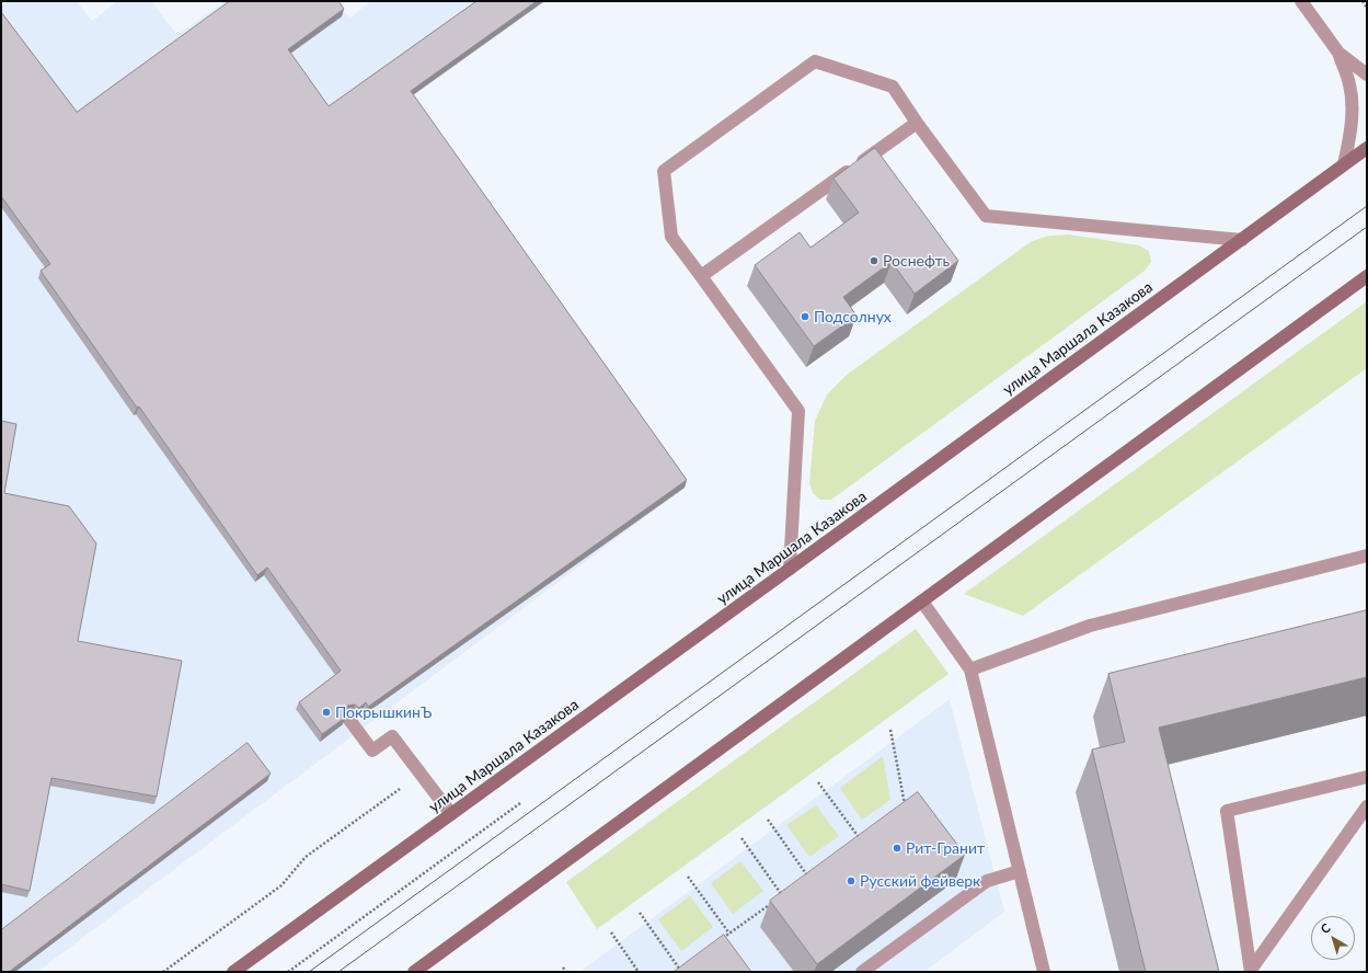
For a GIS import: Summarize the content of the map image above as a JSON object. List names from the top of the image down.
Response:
{
  "streets": {
    "main road": ["улица Маршала Казакова"]
  },
  "places": [
    "Роснефть",
    "Подсолнух",
    "ПокрышкинЪ",
    "Рит-Гранит",
    "Русский фейверк"
  ],
  "north": "top left"
}
